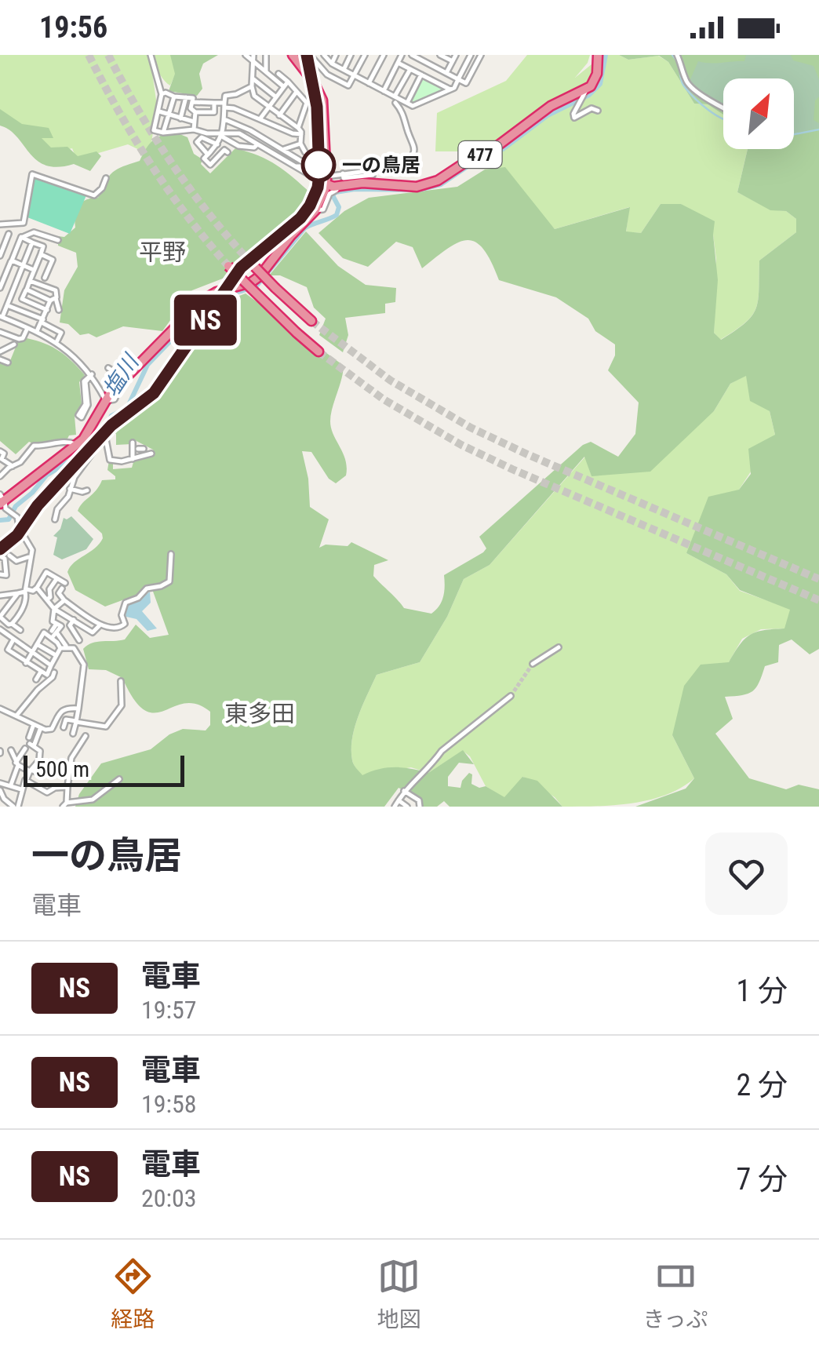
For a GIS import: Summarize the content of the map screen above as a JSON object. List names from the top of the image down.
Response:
{
  "streets": {
    "highway": ["477"]
  },
  "districts": ["平野", "東多田"],
  "water": ["塩川"],
  "places": ["一の鳥居"],
  "scale_bar": "500 m",
  "north": "top right",
  "page": {
    "status": "19:56",
    "on_map": "NS",
    "scale": "500 m",
    "heading": ["一の鳥居", "電車"],
    "list": [
      {
        "mark": "NS",
        "name": "電車",
        "note": "19:57",
        "value": "1 分"
      },
      {
        "mark": "NS",
        "name": "電車",
        "note": "19:58",
        "value": "2 分"
      },
      {
        "mark": "NS",
        "name": "電車",
        "note": "20:03",
        "value": "7 分"
      }
    ],
    "tabs": ["経路", "地図", "きっぷ"]
  }
}
